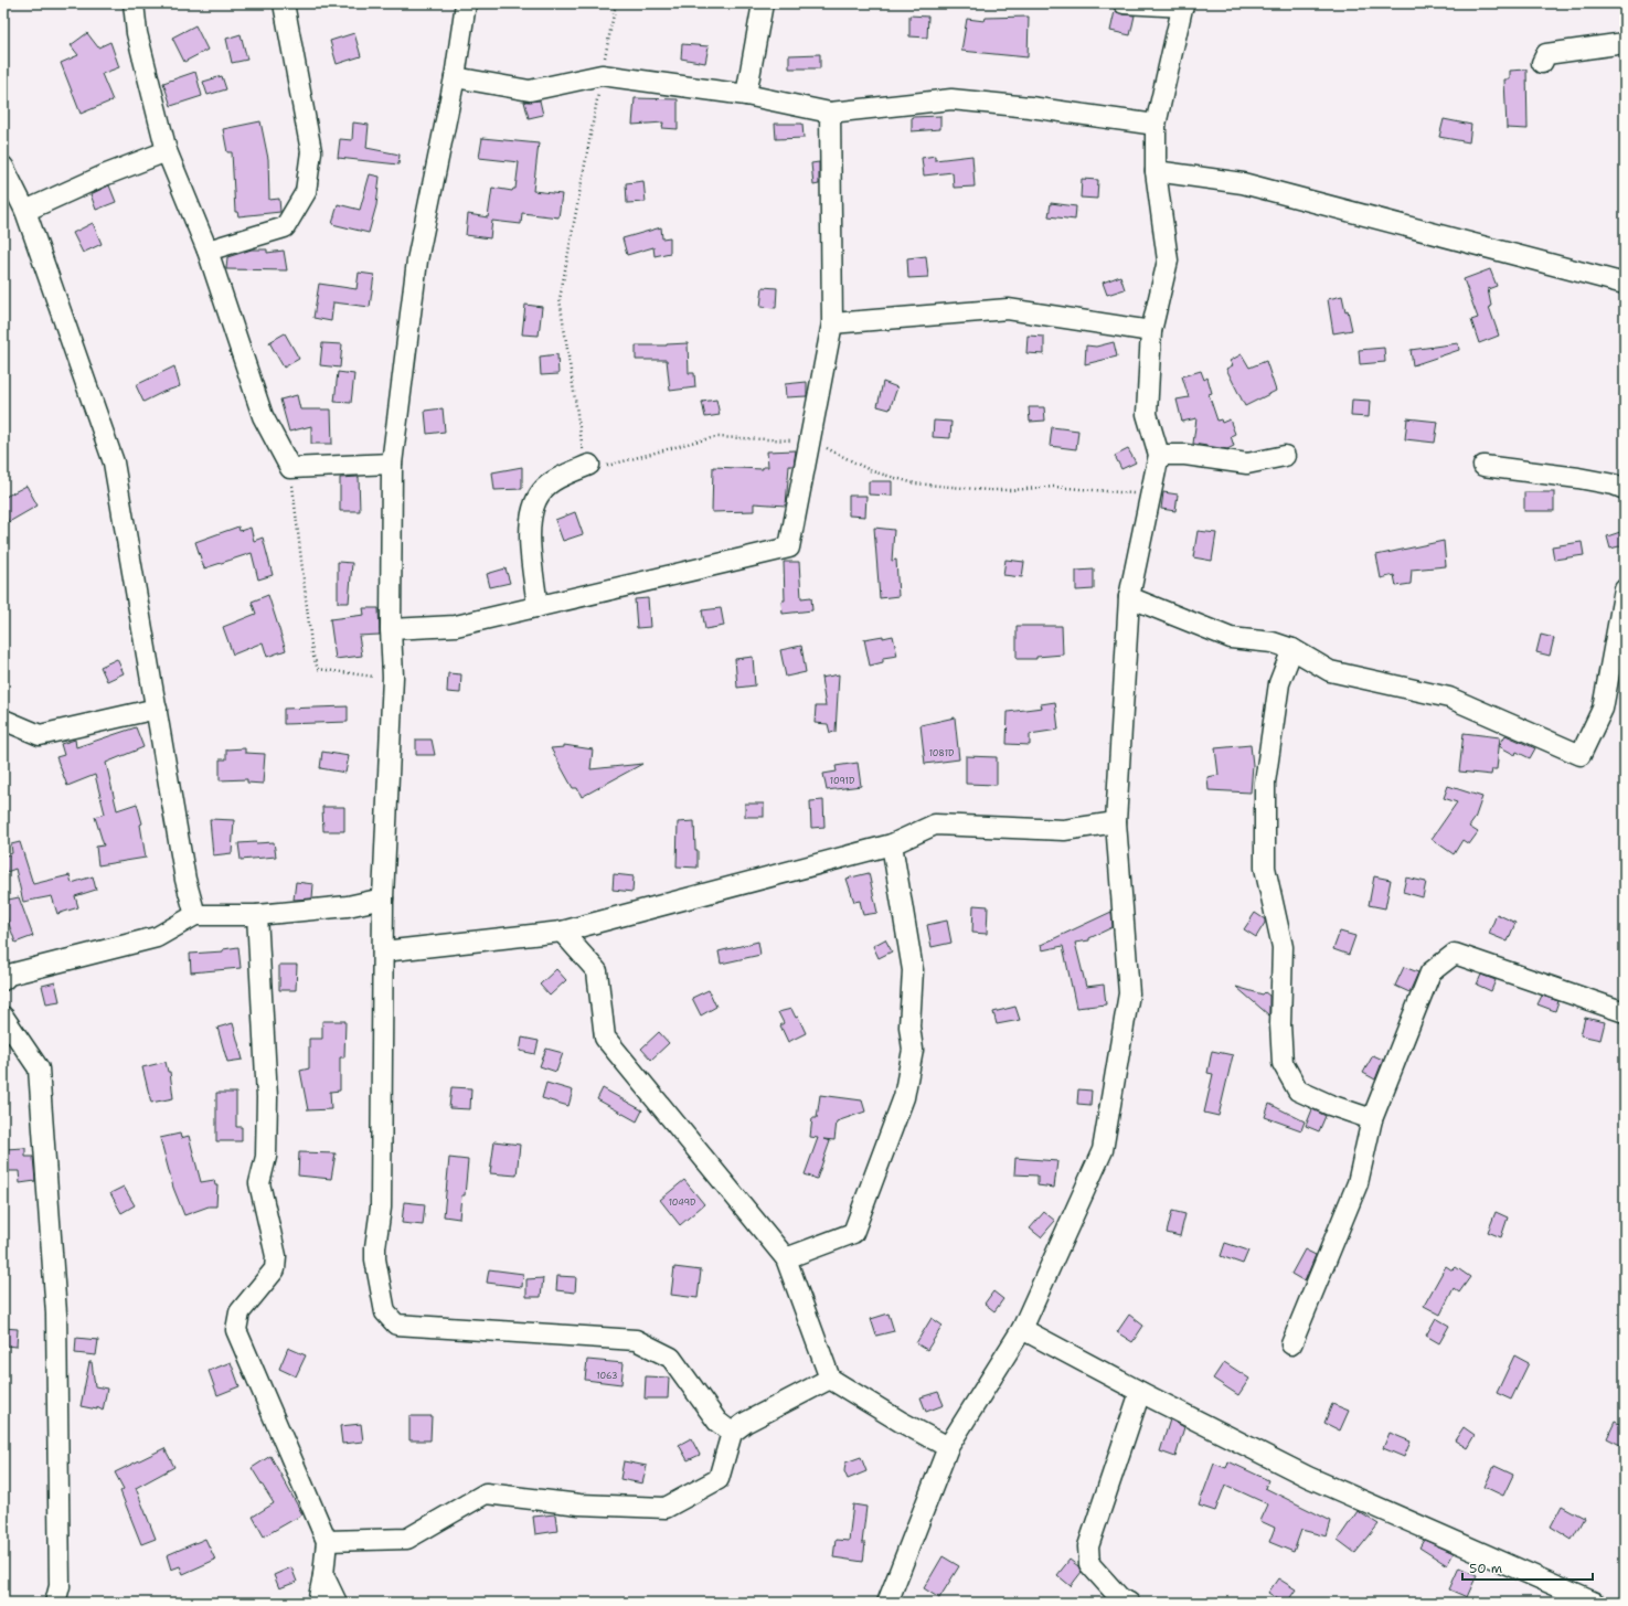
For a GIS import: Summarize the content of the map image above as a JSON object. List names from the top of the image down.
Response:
{
  "house_numbers": [
    "1081D",
    "1091D",
    "1049D",
    "1063"
  ],
  "scale_bar": "50 m"
}
